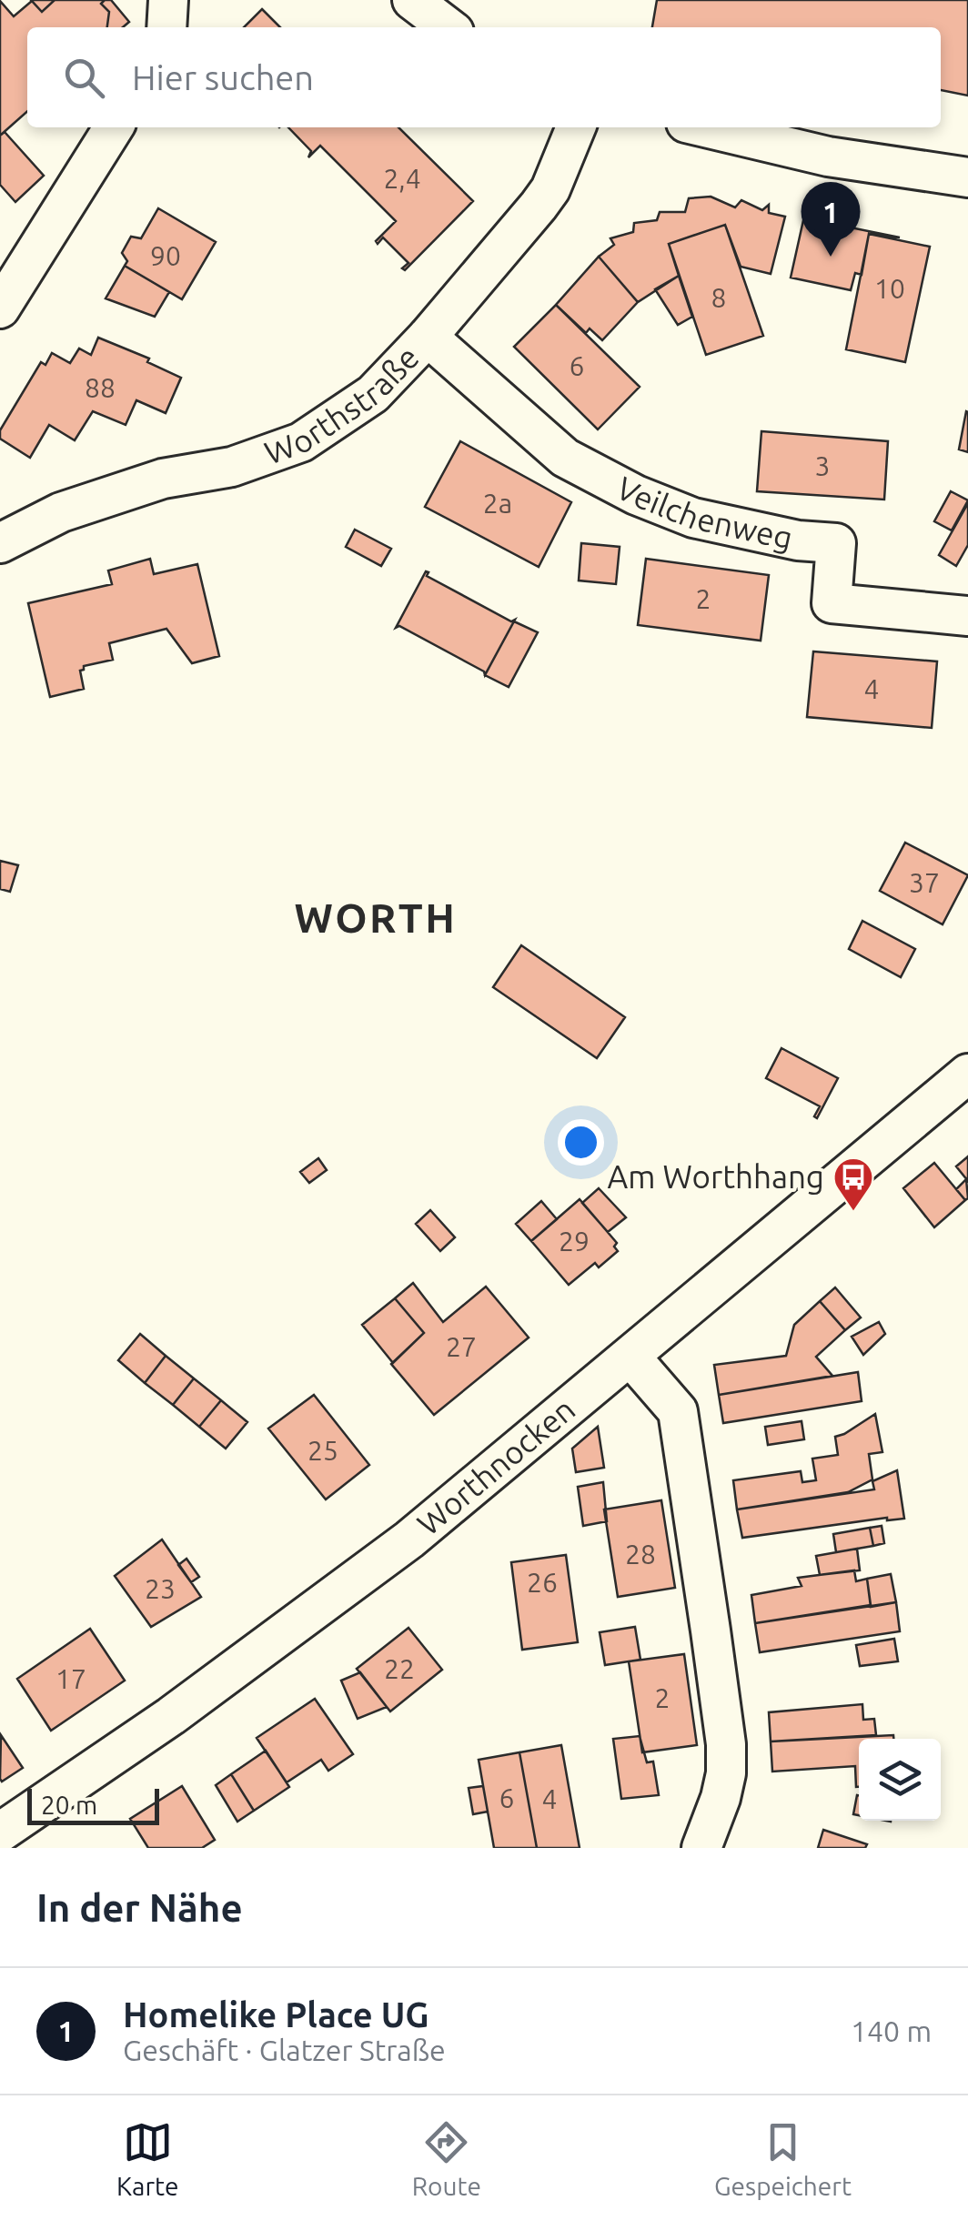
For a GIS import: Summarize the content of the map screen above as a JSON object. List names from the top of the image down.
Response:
{
  "streets": {
    "street": ["Worthstraße", "Veilchenweg", "Worthnocken"]
  },
  "crossings": [
    ["Worthstraße", "Veilchenweg"]
  ],
  "districts": ["WORTH"],
  "places": {
    "bus stop": ["Am Worthhang"]
  },
  "house_numbers": [
    "2,4",
    "90",
    "10",
    "8",
    "6",
    "88",
    "3",
    "2a",
    "2",
    "4",
    "37",
    "29",
    "27",
    "25",
    "28",
    "26",
    "23",
    "22",
    "17",
    "2",
    "6",
    "4"
  ],
  "scale_bar": "20 m",
  "page": {
    "search": "Hier suchen",
    "pins": "1",
    "scale": "20 m",
    "heading": "In der Nähe",
    "list": [
      {
        "mark": "1",
        "name": "Homelike Place UG",
        "note": "Geschäft · Glatzer Straße",
        "value": "140 m"
      }
    ],
    "nav": ["Karte", "Route", "Gespeichert"]
  }
}
